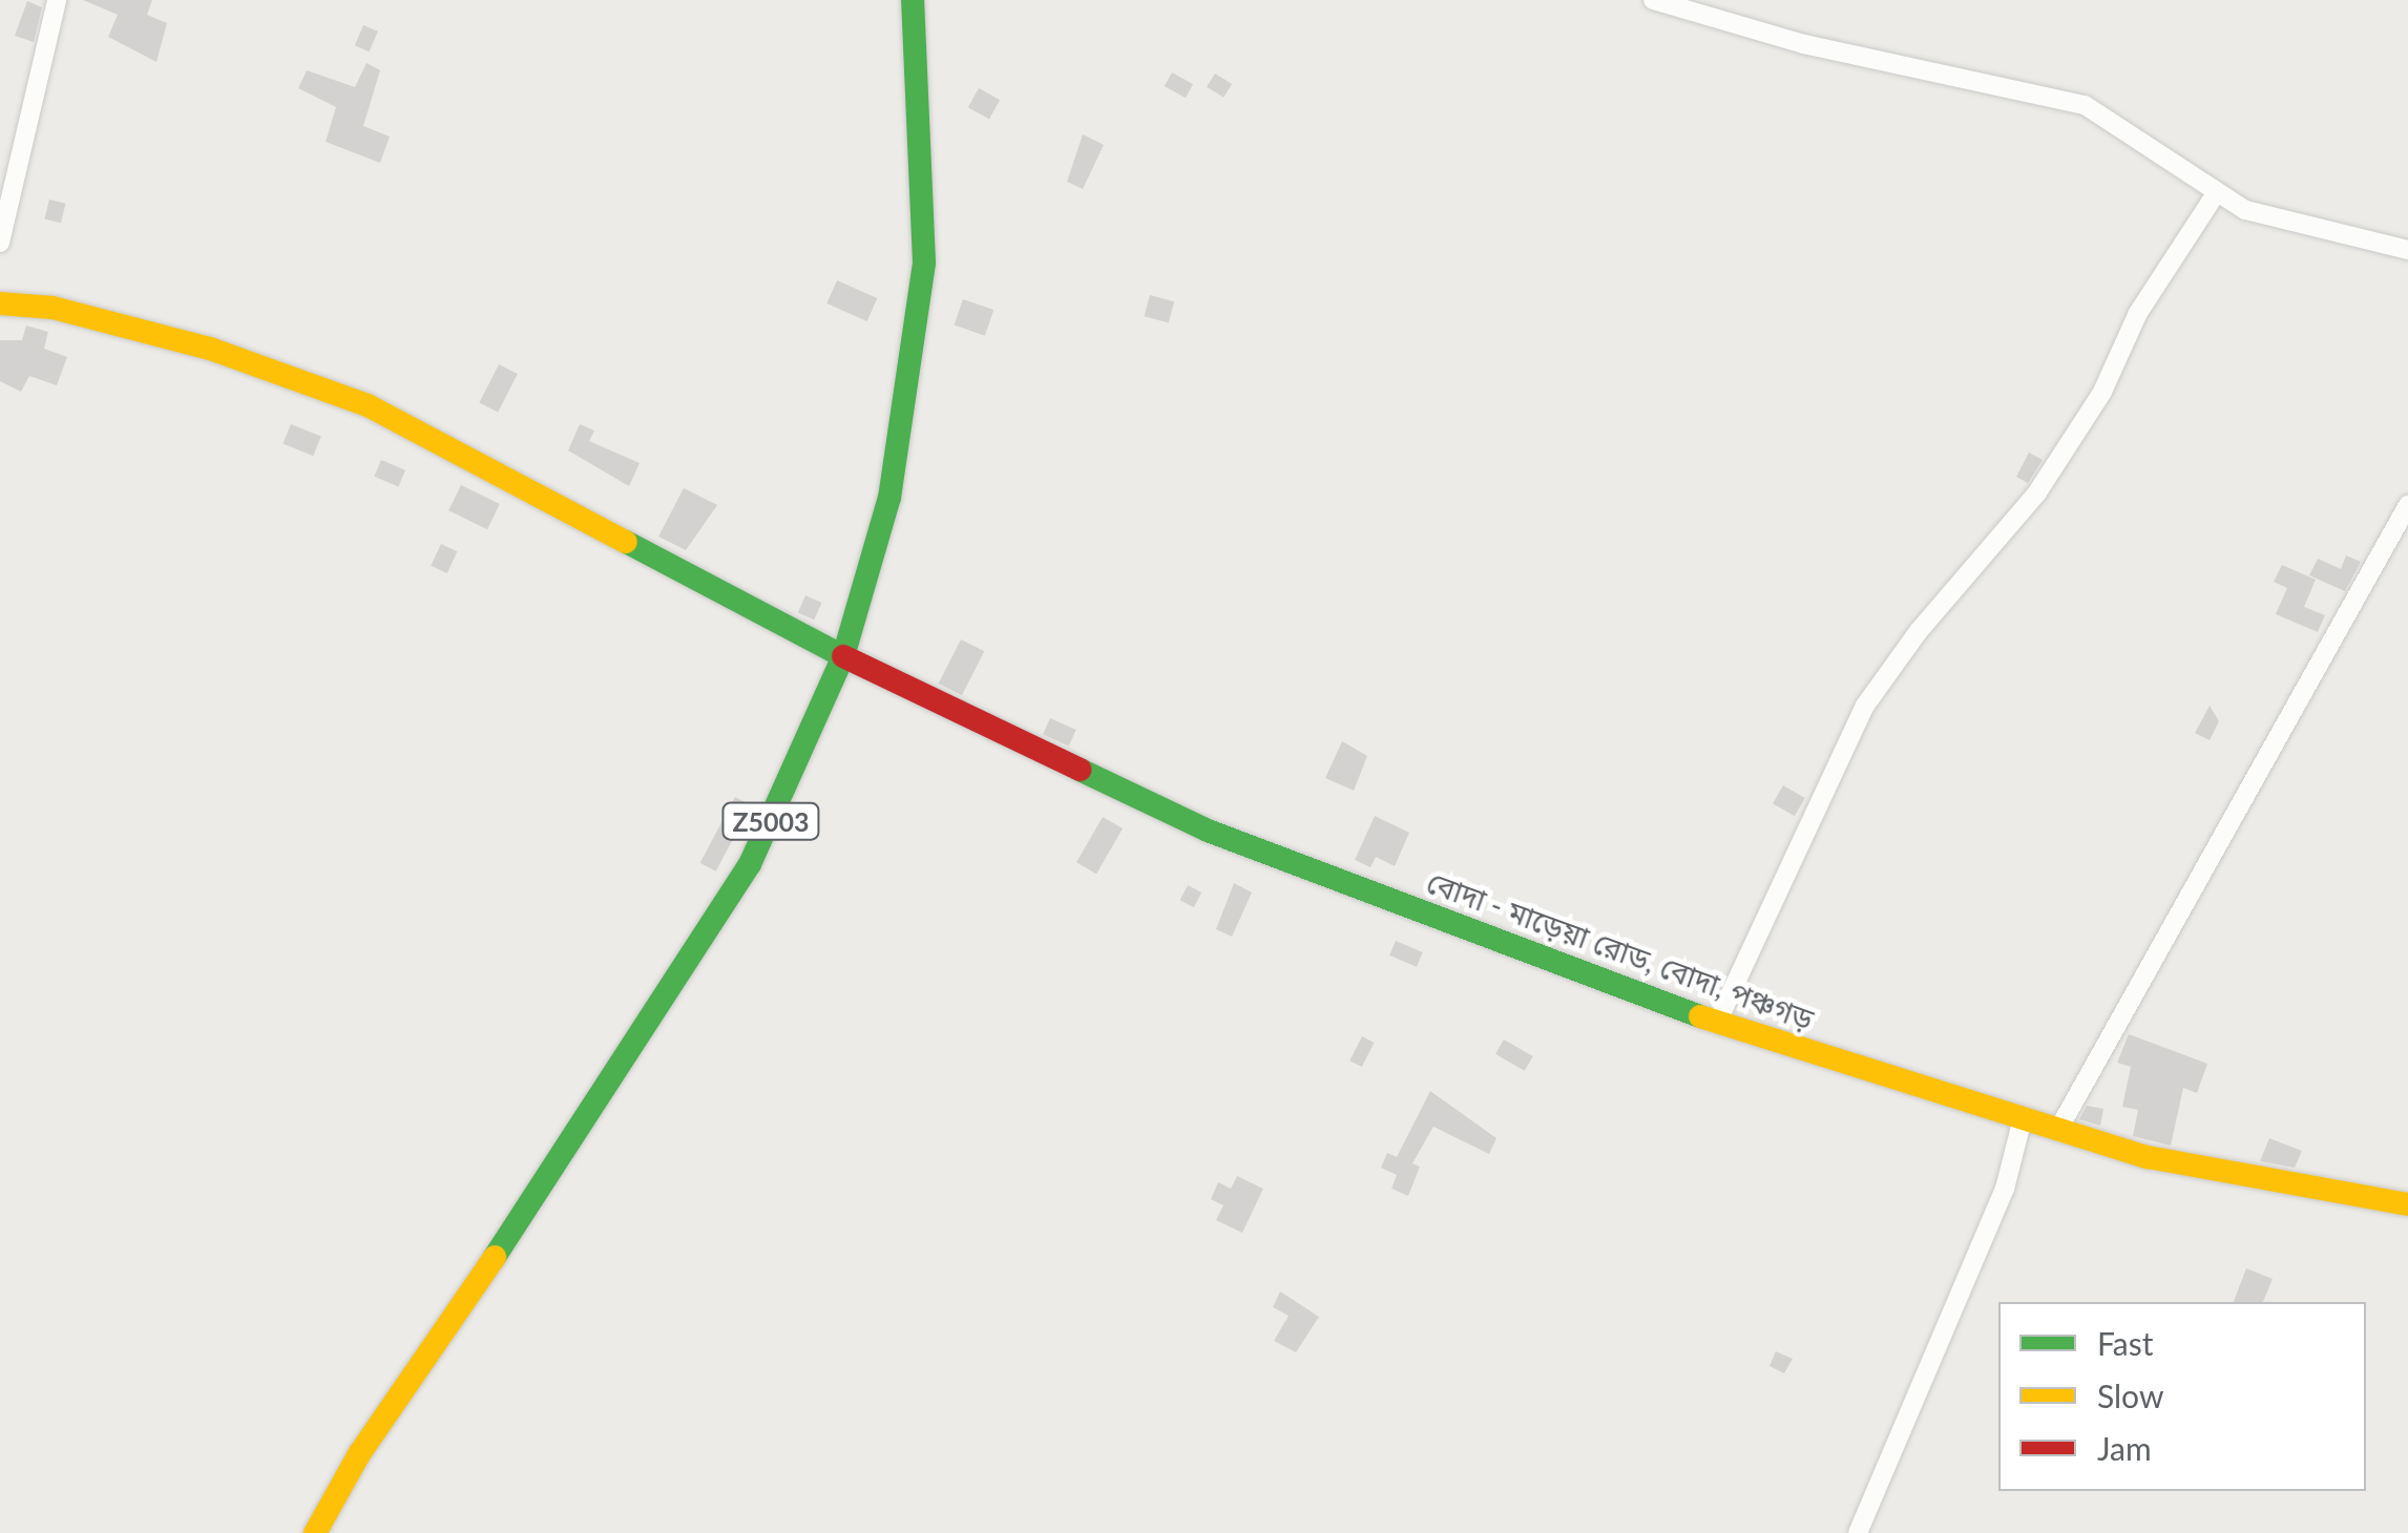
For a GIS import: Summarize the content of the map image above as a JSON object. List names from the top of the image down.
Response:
{
  "streets": {
    "main road": ["Z5003", "বোদা - মাড়েয়া রোড, বোদা, পঞ্চগড়"]
  },
  "crossings": [
    ["Z5003", "বোদা - মাড়েয়া রোড, বোদা, পঞ্চগড়"]
  ],
  "legend": ["Fast", "Slow", "Jam"]
}
